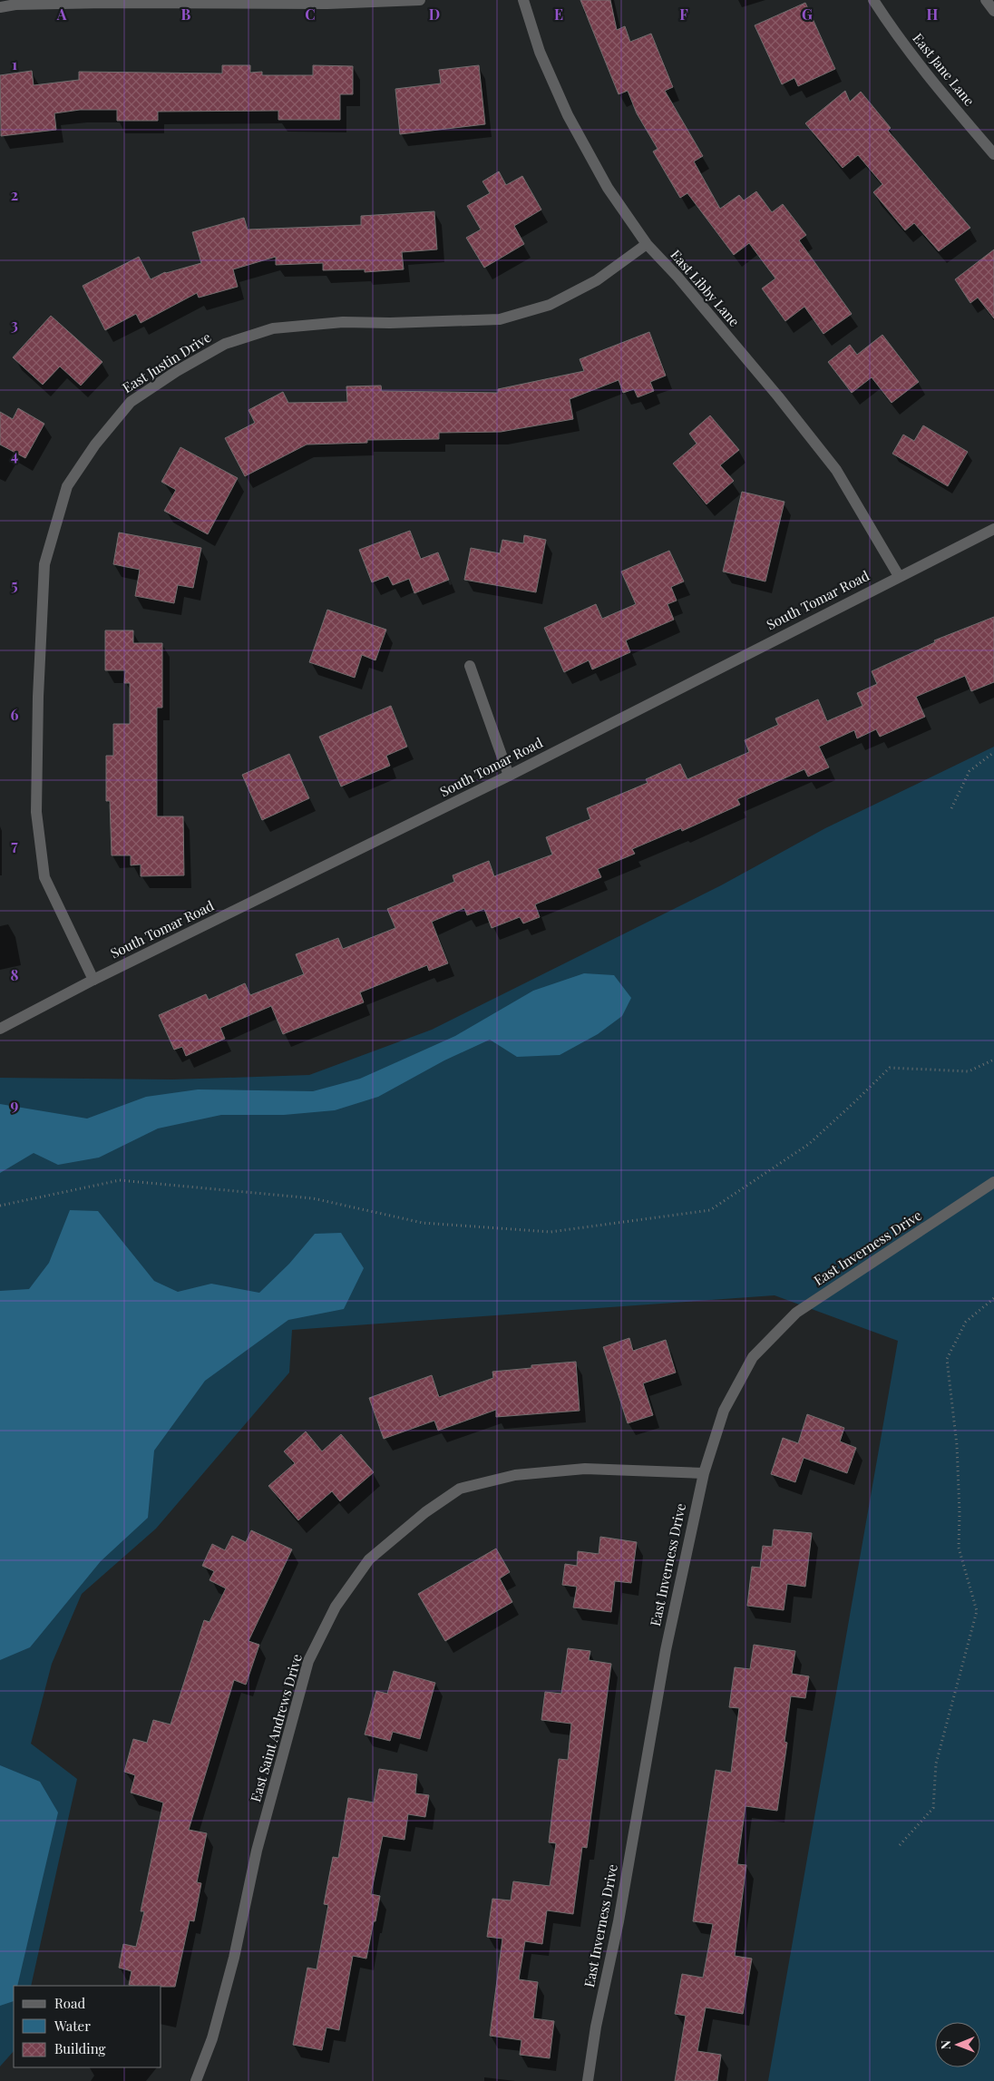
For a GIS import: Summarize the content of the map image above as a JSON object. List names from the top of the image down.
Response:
{
  "streets": {
    "street": [
      "East Jane Lane",
      "East Libby Lane",
      "East Justin Drive",
      "South Tomar Road",
      "East Inverness Drive",
      "East Saint Andrews Drive"
    ]
  },
  "crossings": [
    ["East Libby Lane", "East Justin Drive"],
    ["East Libby Lane", "South Tomar Road"],
    ["East Justin Drive", "South Tomar Road"],
    ["East Inverness Drive", "East Saint Andrews Drive"]
  ],
  "legend": ["Road", "Water", "Building"],
  "north": "left",
  "grid": {
    "columns": [
      "A",
      "B",
      "C",
      "D",
      "E",
      "F",
      "G",
      "H"
    ],
    "rows": [
      "1",
      "2",
      "3",
      "4",
      "5",
      "6",
      "7",
      "8",
      "9"
    ]
  }
}
